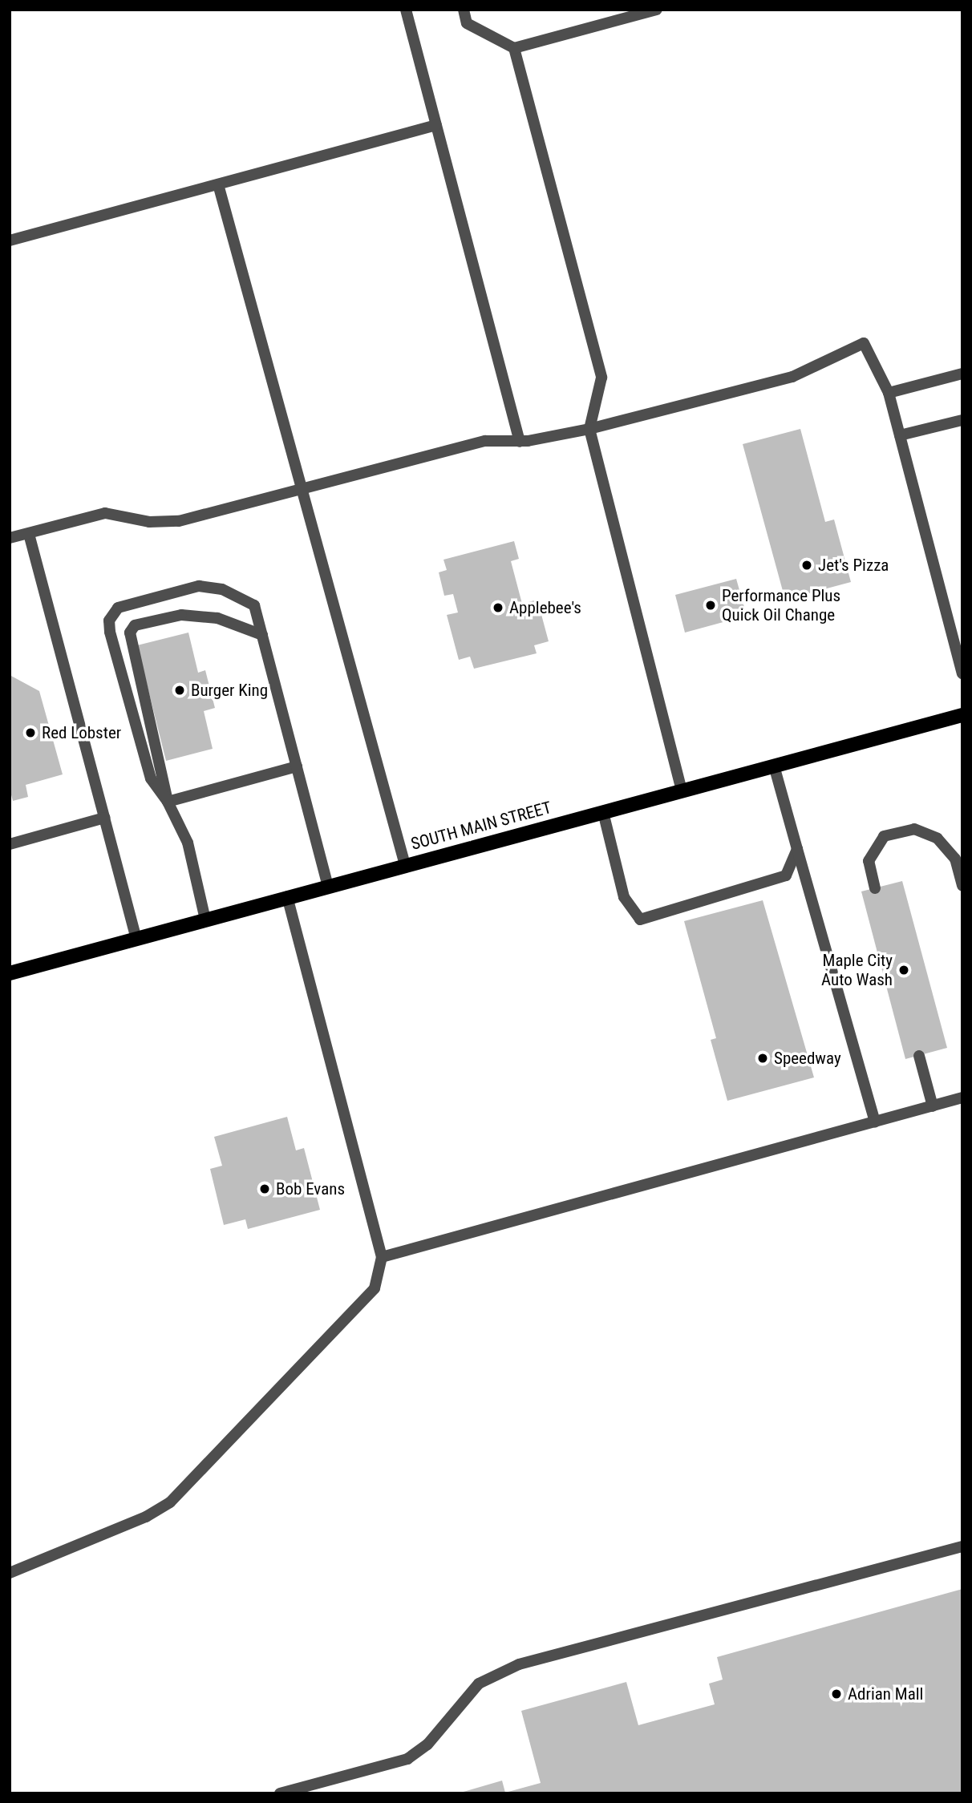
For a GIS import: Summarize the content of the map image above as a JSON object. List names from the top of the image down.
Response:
{
  "streets": {
    "main road": ["SOUTH MAIN STREET"]
  },
  "places": [
    "Jet's Pizza",
    "Performance Plus Quick Oil Change",
    "Applebee's",
    "Burger King",
    "Red Lobster",
    "Maple City Auto Wash",
    "Speedway",
    "Bob Evans",
    "Adrian Mall"
  ]
}
